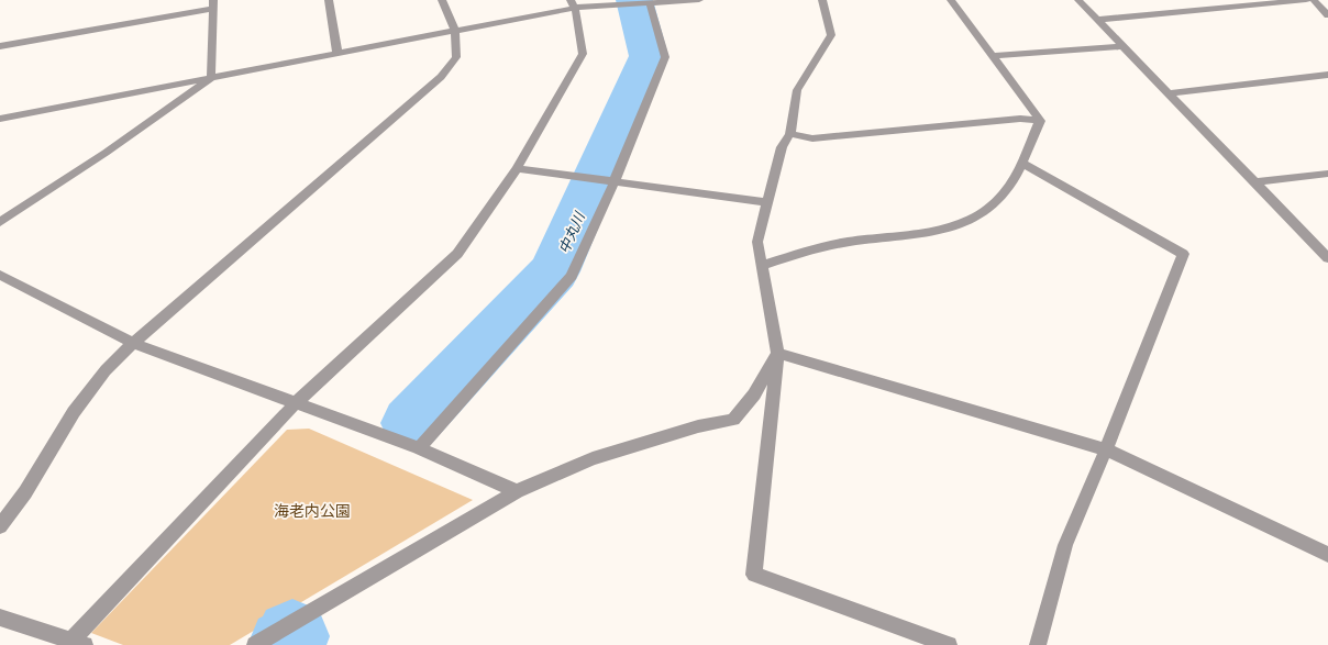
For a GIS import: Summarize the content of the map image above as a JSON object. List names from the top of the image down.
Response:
{
  "water": ["中丸川"],
  "parks": ["海老内公園"]
}
